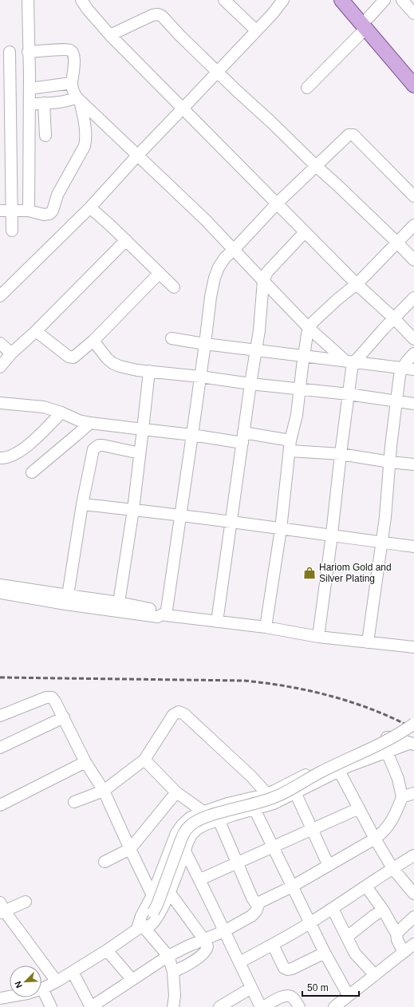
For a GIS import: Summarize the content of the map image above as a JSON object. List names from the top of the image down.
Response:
{
  "places": {
    "shop": ["Hariom Gold and Silver Plating"]
  },
  "scale_bar": "50 m",
  "north": "bottom left"
}
